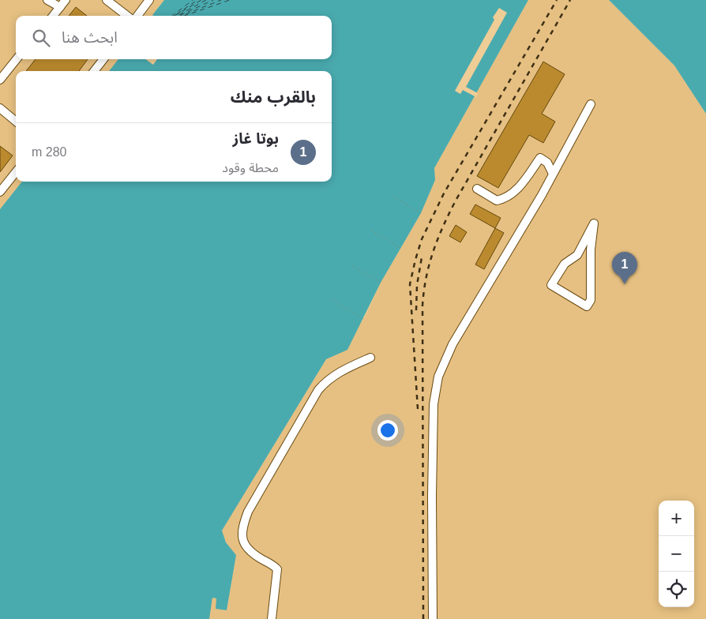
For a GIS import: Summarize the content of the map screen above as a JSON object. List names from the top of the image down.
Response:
{
  "page": {
    "search": "ابحث هنا",
    "heading": "بالقرب منك",
    "list": [
      {
        "mark": "1",
        "name": "بوتا غاز",
        "note": "محطة وقود",
        "value": "280 m"
      }
    ],
    "pins": "1",
    "map_buttons": ["+", "−"]
  }
}
